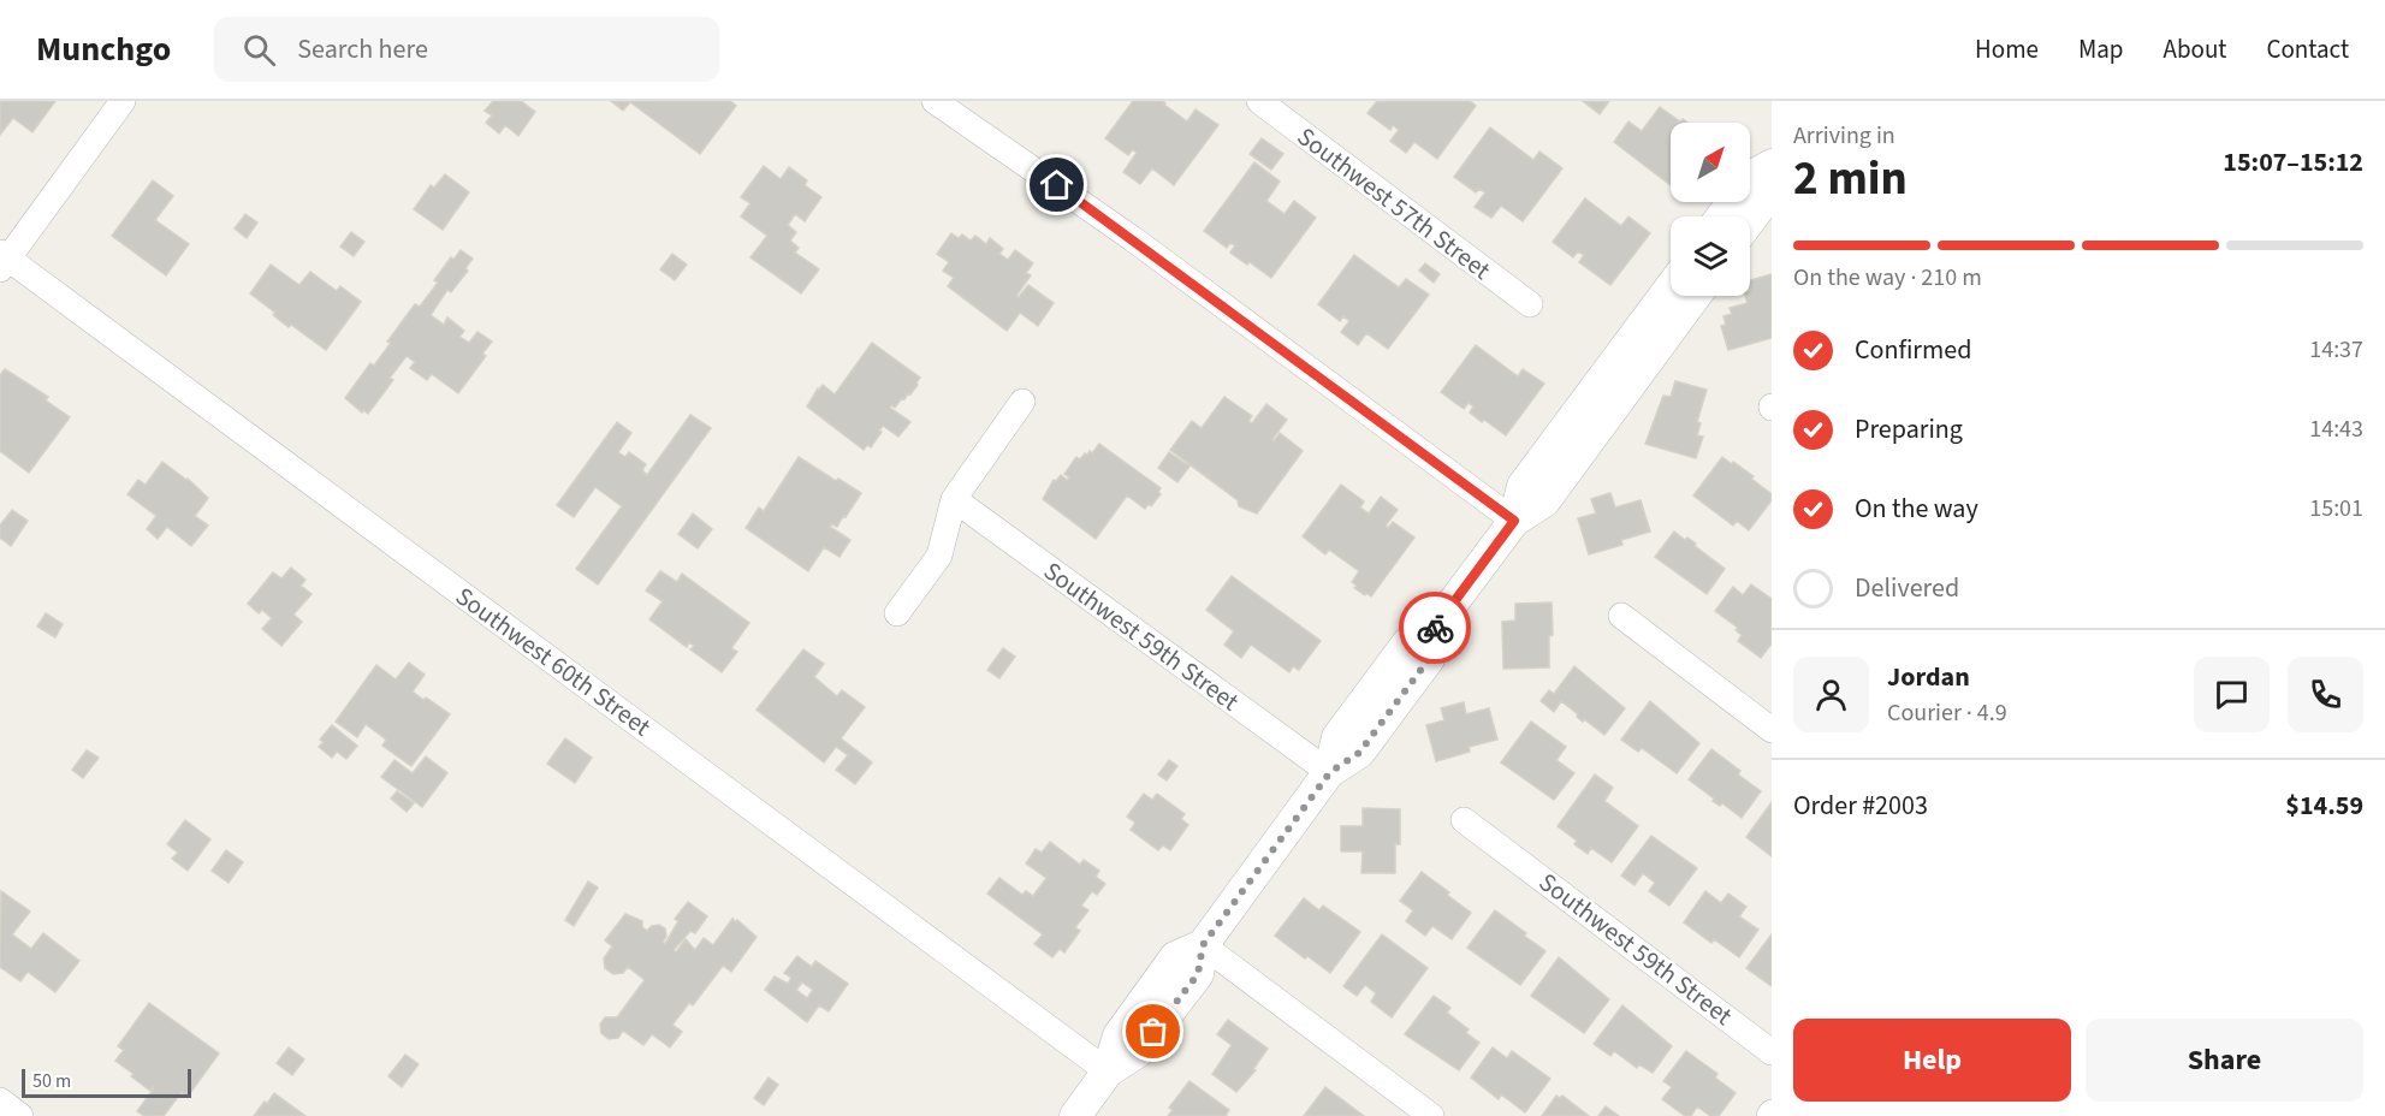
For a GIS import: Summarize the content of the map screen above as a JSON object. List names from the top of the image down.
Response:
{
  "streets": {
    "street": ["Southwest 57th Street", "Southwest 59th Street", "Southwest 60th Street"]
  },
  "scale_bar": "50 m",
  "north": "top right",
  "page": {
    "header": "Munchgo",
    "search": "Search here",
    "nav": [
      "Home",
      "Map",
      "About",
      "Contact"
    ],
    "heading": ["2 min", "Arriving in", "15:07–15:12"],
    "panel": [
      "Jordan",
      "Courier · 4.9",
      "Order #2003",
      "$14.59"
    ],
    "bar": "On the way · 210 m",
    "list": [
      ["Confirmed", "14:37"],
      ["Preparing", "14:43"],
      ["On the way", "15:01"],
      "Delivered"
    ],
    "buttons": ["Help", "Share"],
    "scale": "50 m"
  }
}
